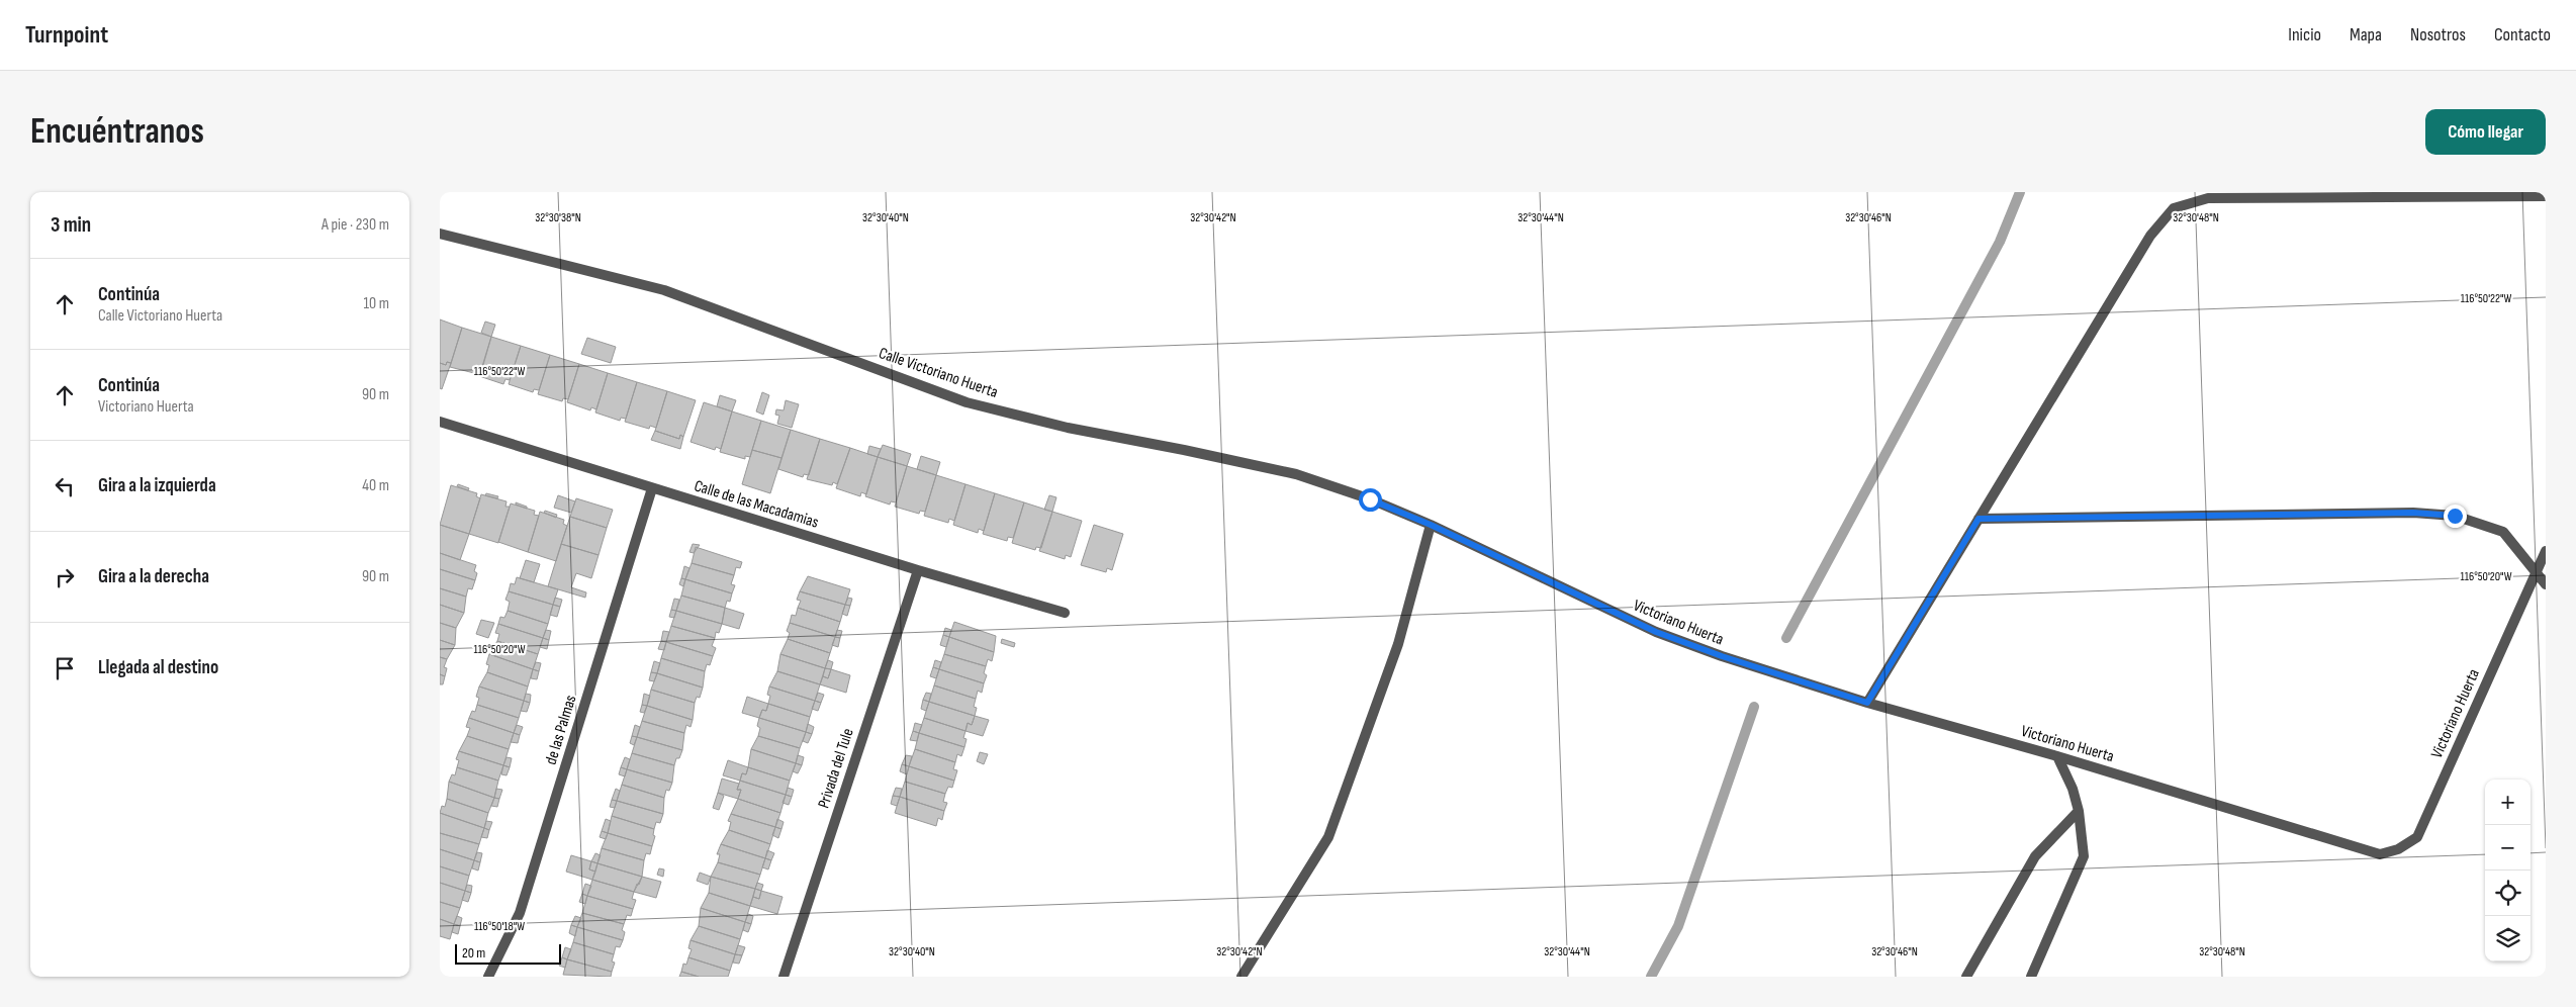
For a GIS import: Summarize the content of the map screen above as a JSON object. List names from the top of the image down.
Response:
{
  "streets": {
    "street": [
      "Calle Victoriano Huerta",
      "Calle de las Macadamias",
      "Victoriano Huerta",
      "de las Palmas",
      "Privada del Tule"
    ]
  },
  "crossings": [
    ["Calle Victoriano Huerta", "Victoriano Huerta"],
    ["Calle de las Macadamias", "de las Palmas"],
    ["Calle de las Macadamias", "Privada del Tule"]
  ],
  "scale_bar": "20 m",
  "page": {
    "header": "Turnpoint",
    "nav": [
      "Inicio",
      "Mapa",
      "Nosotros",
      "Contacto"
    ],
    "buttons": "Cómo llegar",
    "title": "Encuéntranos",
    "heading": ["3 min", "A pie · 230 m"],
    "list": [
      ["Continúa", "Calle Victoriano Huerta", "10 m"],
      ["Continúa", "Victoriano Huerta", "90 m"],
      ["Gira a la izquierda", "40 m"],
      ["Gira a la derecha", "90 m"],
      "Llegada al destino"
    ],
    "map_buttons": ["+", "−"],
    "scale": "20 m"
  },
  "coordinates": [
    "32°30'38\"N",
    "32°30'40\"N",
    "32°30'42\"N",
    "32°30'44\"N",
    "32°30'46\"N",
    "32°30'48\"N",
    "116°50'22\"W",
    "116°50'20\"W",
    "116°50'18\"W"
  ]
}
